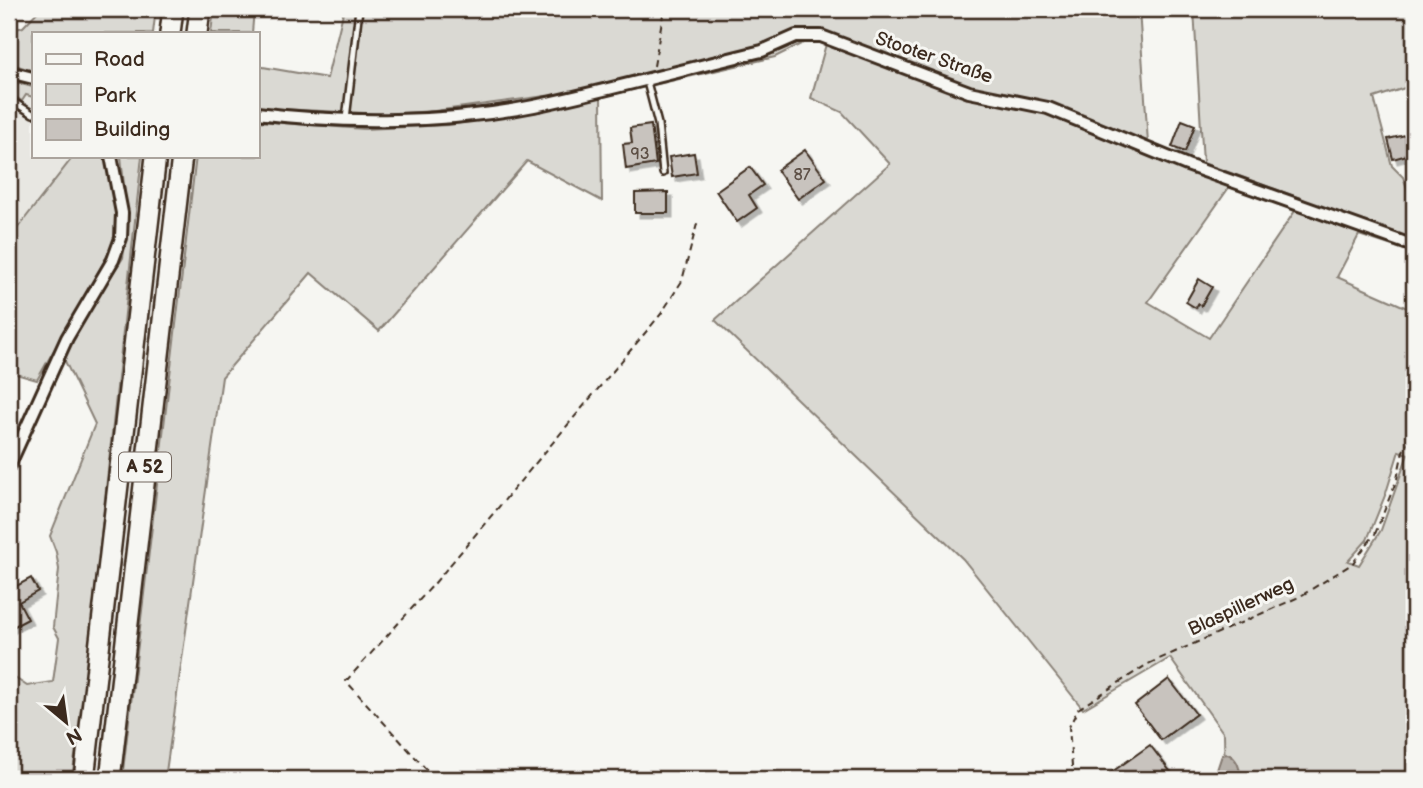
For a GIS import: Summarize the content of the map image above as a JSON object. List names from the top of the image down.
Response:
{
  "streets": {
    "highway": ["A 52"],
    "street": ["Stooter Straße"],
    "path": ["Blaspillerweg"]
  },
  "house_numbers": ["93", "87"],
  "legend": ["Road", "Park", "Building"],
  "north": "bottom right"
}
